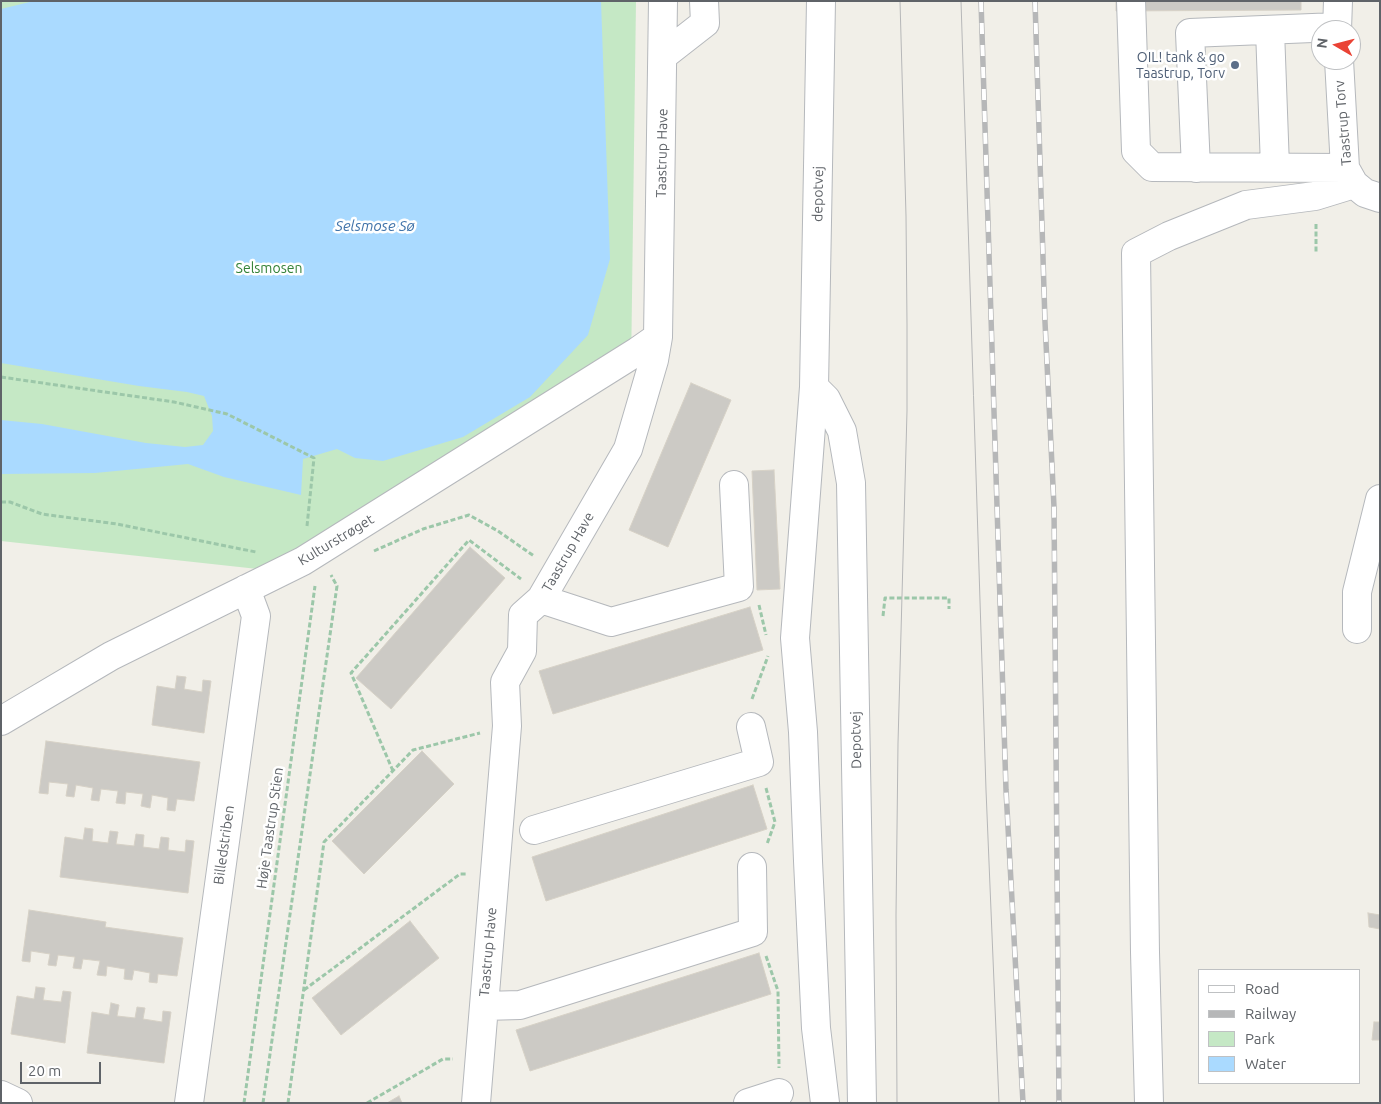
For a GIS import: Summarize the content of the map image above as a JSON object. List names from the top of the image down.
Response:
{
  "streets": {
    "street": [
      "Taastrup Torv",
      "Taastrup Have",
      "depotvej",
      "Kulturstrøget",
      "Depotvej",
      "Billedstriben"
    ],
    "path": ["Høje Taastrup Stien"]
  },
  "crossings": [
    ["Taastrup Have", "Kulturstrøget"],
    ["depotvej", "Depotvej"],
    ["Kulturstrøget", "Høje Taastrup Stien"],
    ["Kulturstrøget", "Billedstriben"]
  ],
  "water": ["Selsmose Sø"],
  "parks": ["Selsmosen"],
  "places": ["OIL! tank & go Taastrup, Torv"],
  "legend": [
    "Road",
    "Railway",
    "Park",
    "Water"
  ],
  "scale_bar": "20 m",
  "north": "left"
}
